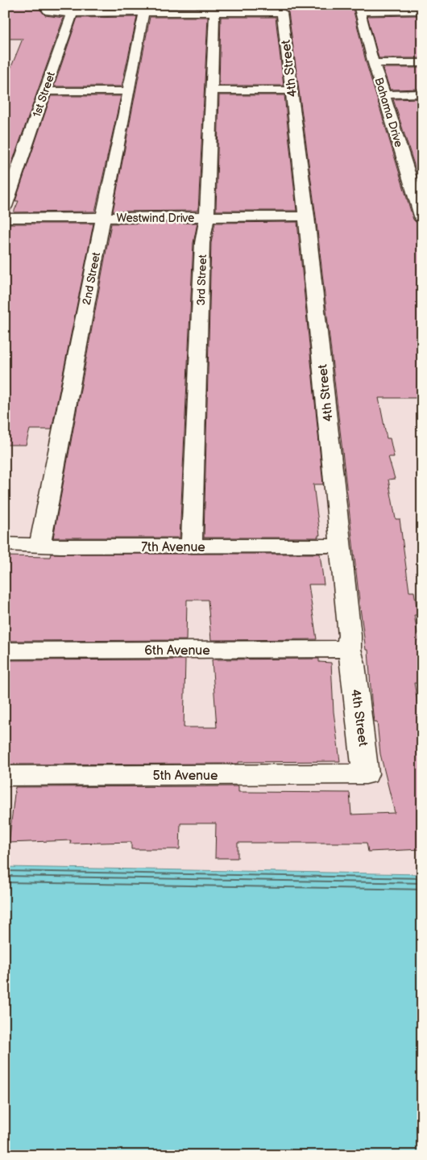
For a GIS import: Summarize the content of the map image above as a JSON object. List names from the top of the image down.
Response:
{
  "streets": {
    "street": [
      "4th Street",
      "1st Street",
      "Bahama Drive",
      "Westwind Drive",
      "2nd Street",
      "3rd Street",
      "7th Avenue",
      "6th Avenue",
      "5th Avenue"
    ]
  },
  "crossings": [
    ["4th Street", "Westwind Drive"],
    ["4th Street", "3rd Street"],
    ["4th Street", "7th Avenue"],
    ["4th Street", "6th Avenue"],
    ["4th Street", "5th Avenue"],
    ["Westwind Drive", "2nd Street"],
    ["Westwind Drive", "3rd Street"],
    ["2nd Street", "7th Avenue"],
    ["3rd Street", "7th Avenue"]
  ]
}
